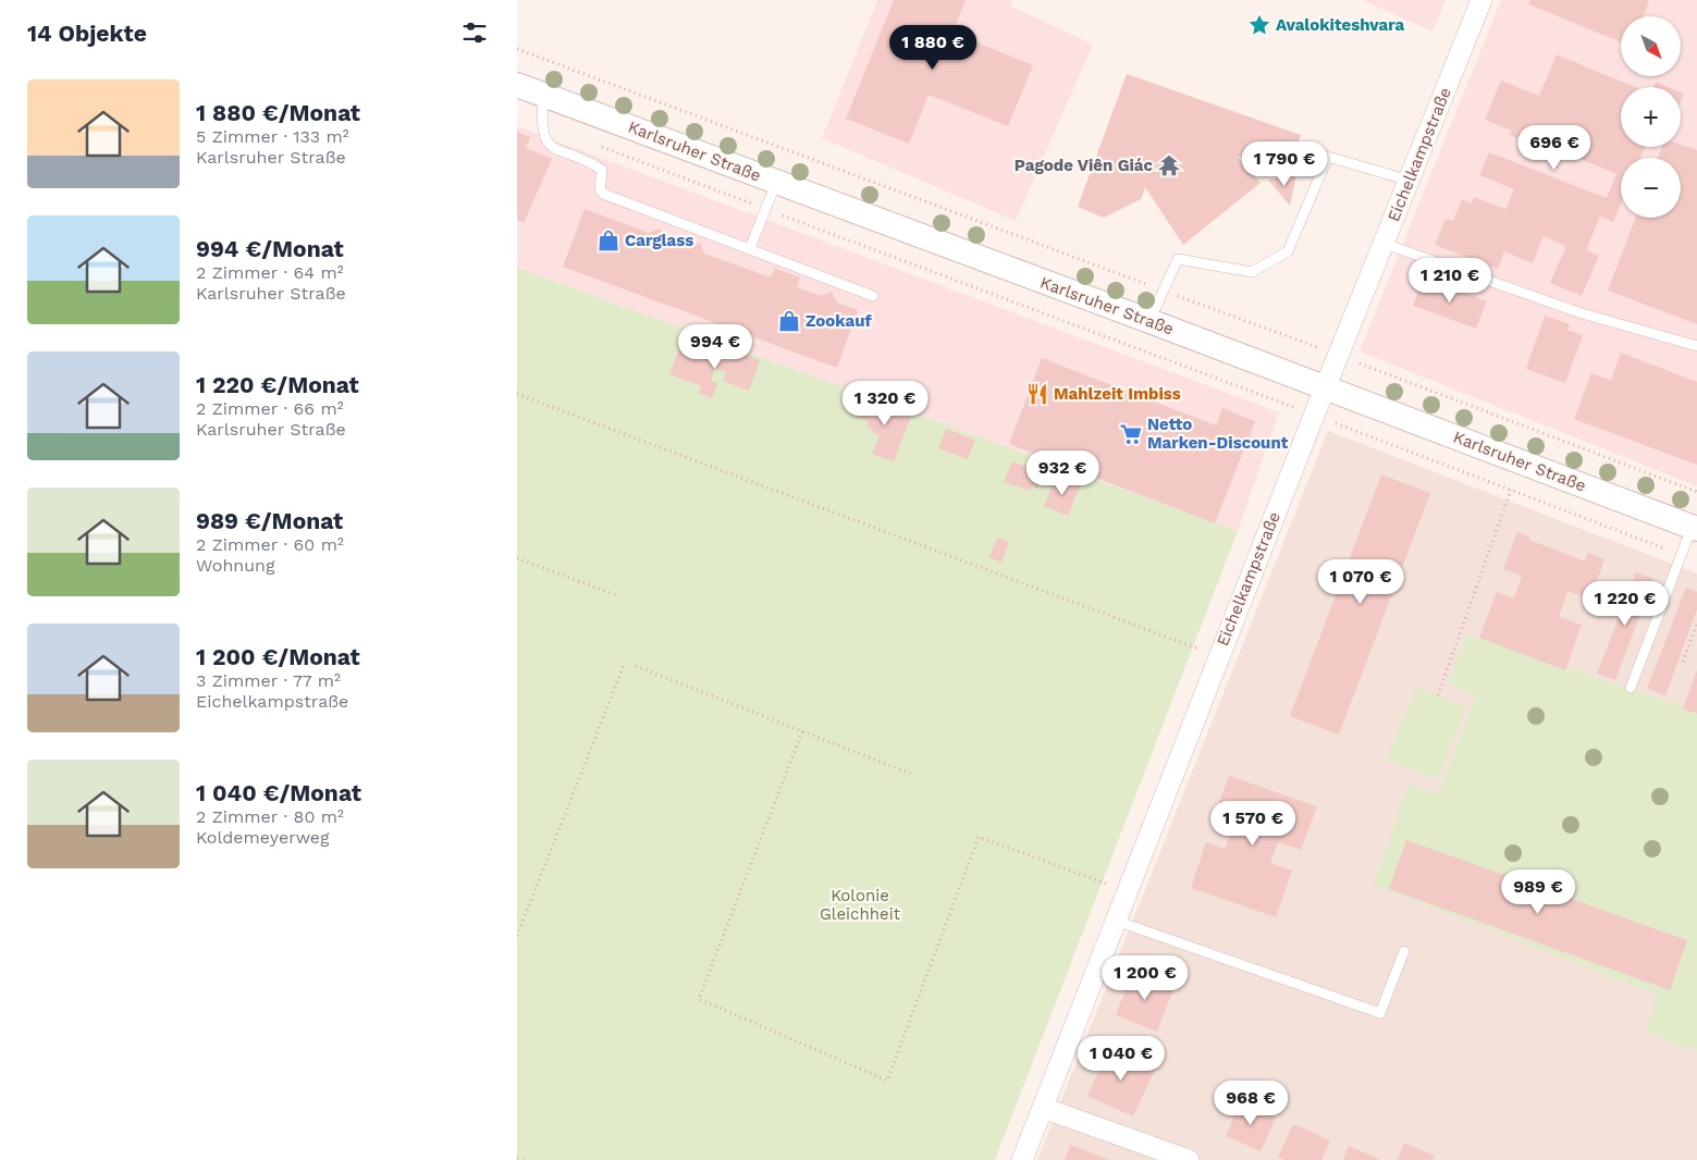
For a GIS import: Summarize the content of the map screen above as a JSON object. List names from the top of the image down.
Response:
{
  "streets": {
    "street": ["Karlsruher Straße", "Eichelkampstraße"]
  },
  "crossings": [
    ["Karlsruher Straße", "Eichelkampstraße"]
  ],
  "parks": ["Kolonie Gleichheit"],
  "places": {
    "place": ["Avalokiteshvara"],
    "temple": ["Pagode Viên Giác"],
    "shop": ["Carglass", "Zookauf"],
    "restaurant": ["Mahlzeit Imbiss"],
    "supermarket": ["Netto Marken-Discount"]
  },
  "north": "bottom right",
  "page": {
    "heading": "14 Objekte",
    "map_buttons": ["+", "−"],
    "price": [
      "1 880 €",
      "696 €",
      "1 790 €",
      "1 210 €",
      "994 €",
      "1 320 €",
      "932 €",
      "1 070 €",
      "1 220 €",
      "1 570 €",
      "989 €",
      "1 200 €",
      "1 040 €",
      "968 €"
    ],
    "list": [
      {
        "name": "1 880 €/Monat",
        "note": "5 Zimmer · 133 m² · Karlsruher Straße"
      },
      {
        "name": "994 €/Monat",
        "note": "2 Zimmer · 64 m² · Karlsruher Straße"
      },
      {
        "name": "1 220 €/Monat",
        "note": "2 Zimmer · 66 m² · Karlsruher Straße"
      },
      {
        "name": "989 €/Monat",
        "note": "2 Zimmer · 60 m² · Wohnung"
      },
      {
        "name": "1 200 €/Monat",
        "note": "3 Zimmer · 77 m² · Eichelkampstraße"
      },
      {
        "name": "1 040 €/Monat",
        "note": "2 Zimmer · 80 m² · Koldemeyerweg"
      }
    ]
  }
}
